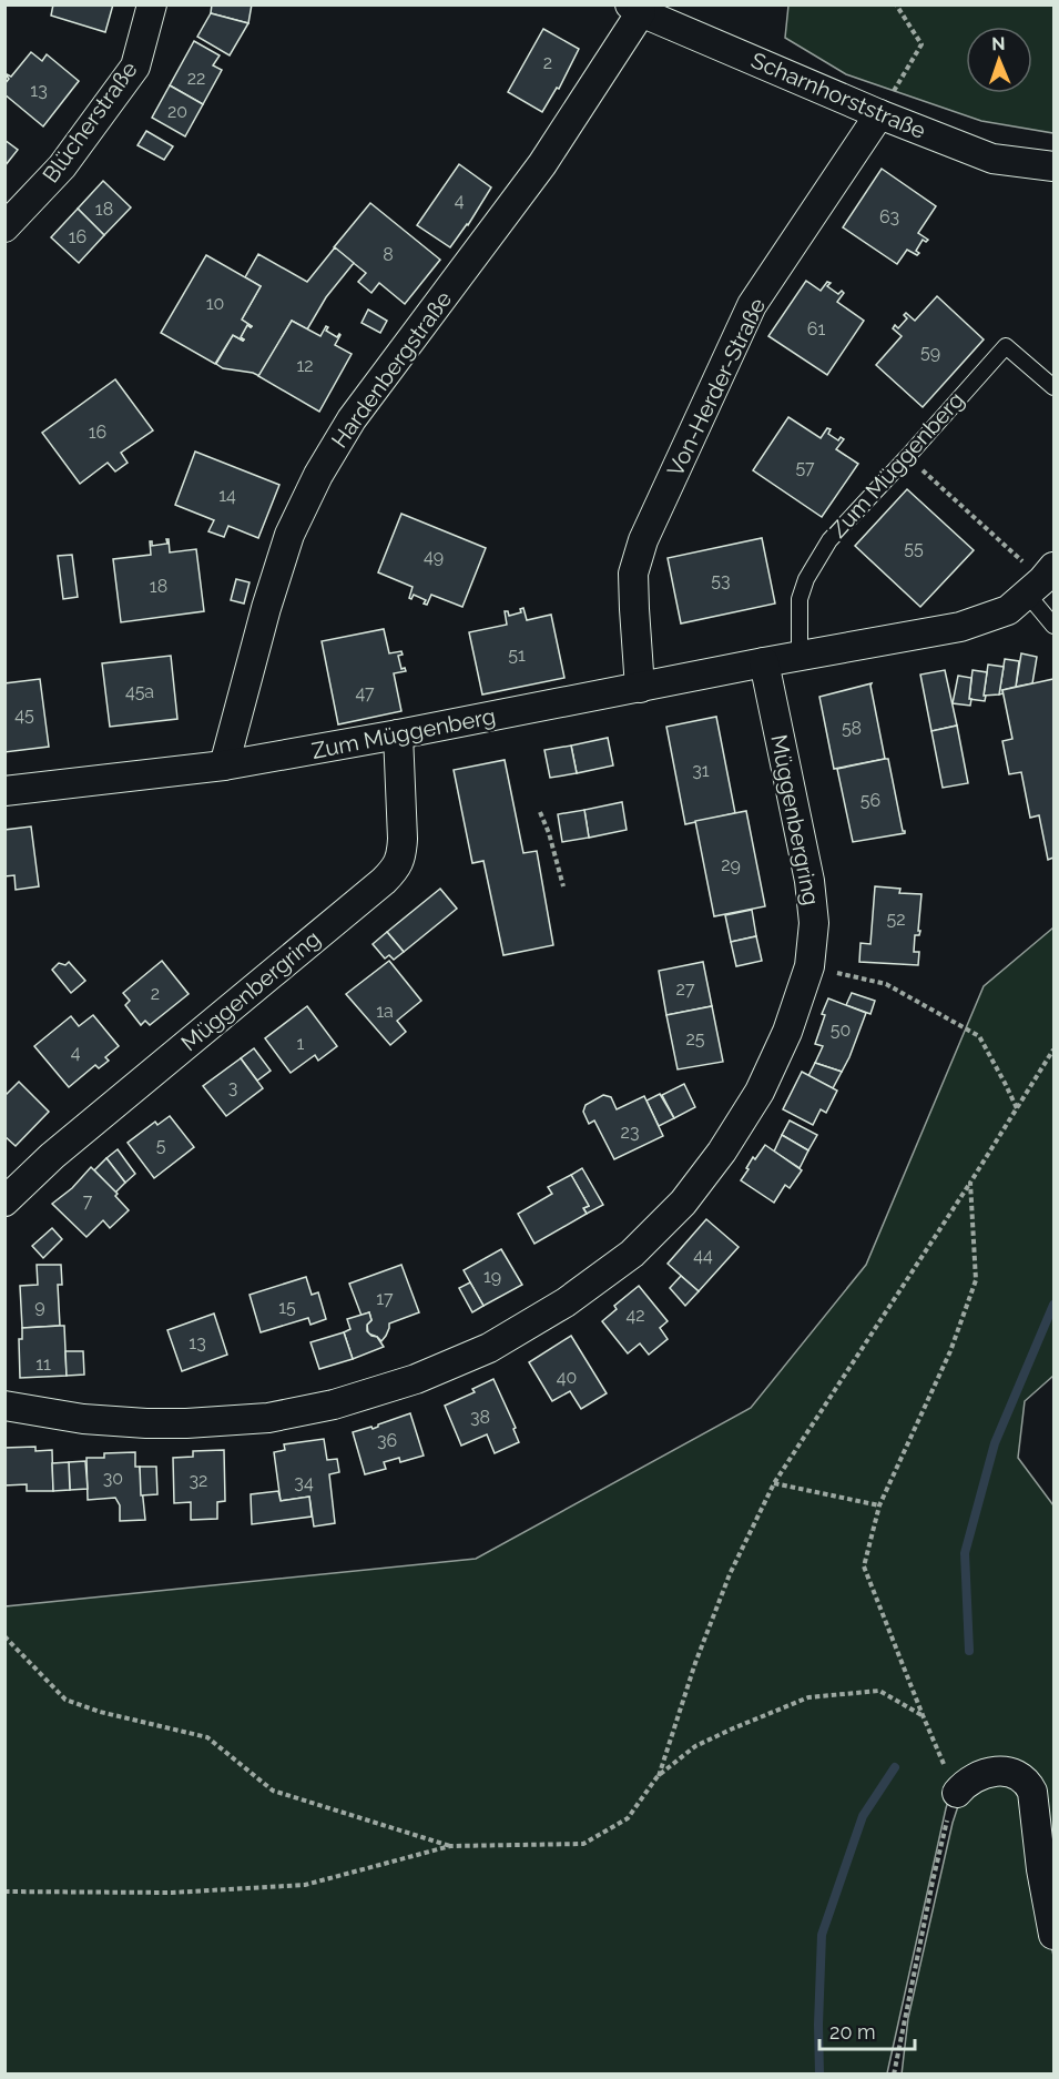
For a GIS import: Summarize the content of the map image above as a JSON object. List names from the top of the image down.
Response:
{
  "streets": {
    "street": [
      "Scharnhorststraße",
      "Blücherstraße",
      "Hardenbergstraße",
      "Von-Herder-Straße",
      "Zum Müggenberg",
      "Müggenbergring"
    ]
  },
  "crossings": [
    ["Scharnhorststraße", "Hardenbergstraße"],
    ["Scharnhorststraße", "Von-Herder-Straße"],
    ["Hardenbergstraße", "Zum Müggenberg"],
    ["Von-Herder-Straße", "Zum Müggenberg"],
    ["Zum Müggenberg", "Müggenbergring"]
  ],
  "house_numbers": [
    "2",
    "22",
    "13",
    "20",
    "4",
    "18",
    "63",
    "16",
    "8",
    "10",
    "61",
    "59",
    "12",
    "16",
    "57",
    "14",
    "55",
    "49",
    "53",
    "18",
    "51",
    "45a",
    "47",
    "45",
    "58",
    "31",
    "56",
    "29",
    "52",
    "27",
    "2",
    "1a",
    "50",
    "25",
    "1",
    "4",
    "3",
    "23",
    "5",
    "7",
    "44",
    "19",
    "17",
    "9",
    "15",
    "42",
    "13",
    "11",
    "40",
    "38",
    "36",
    "30",
    "32",
    "34"
  ],
  "scale_bar": "20 m",
  "north": "top"
}
